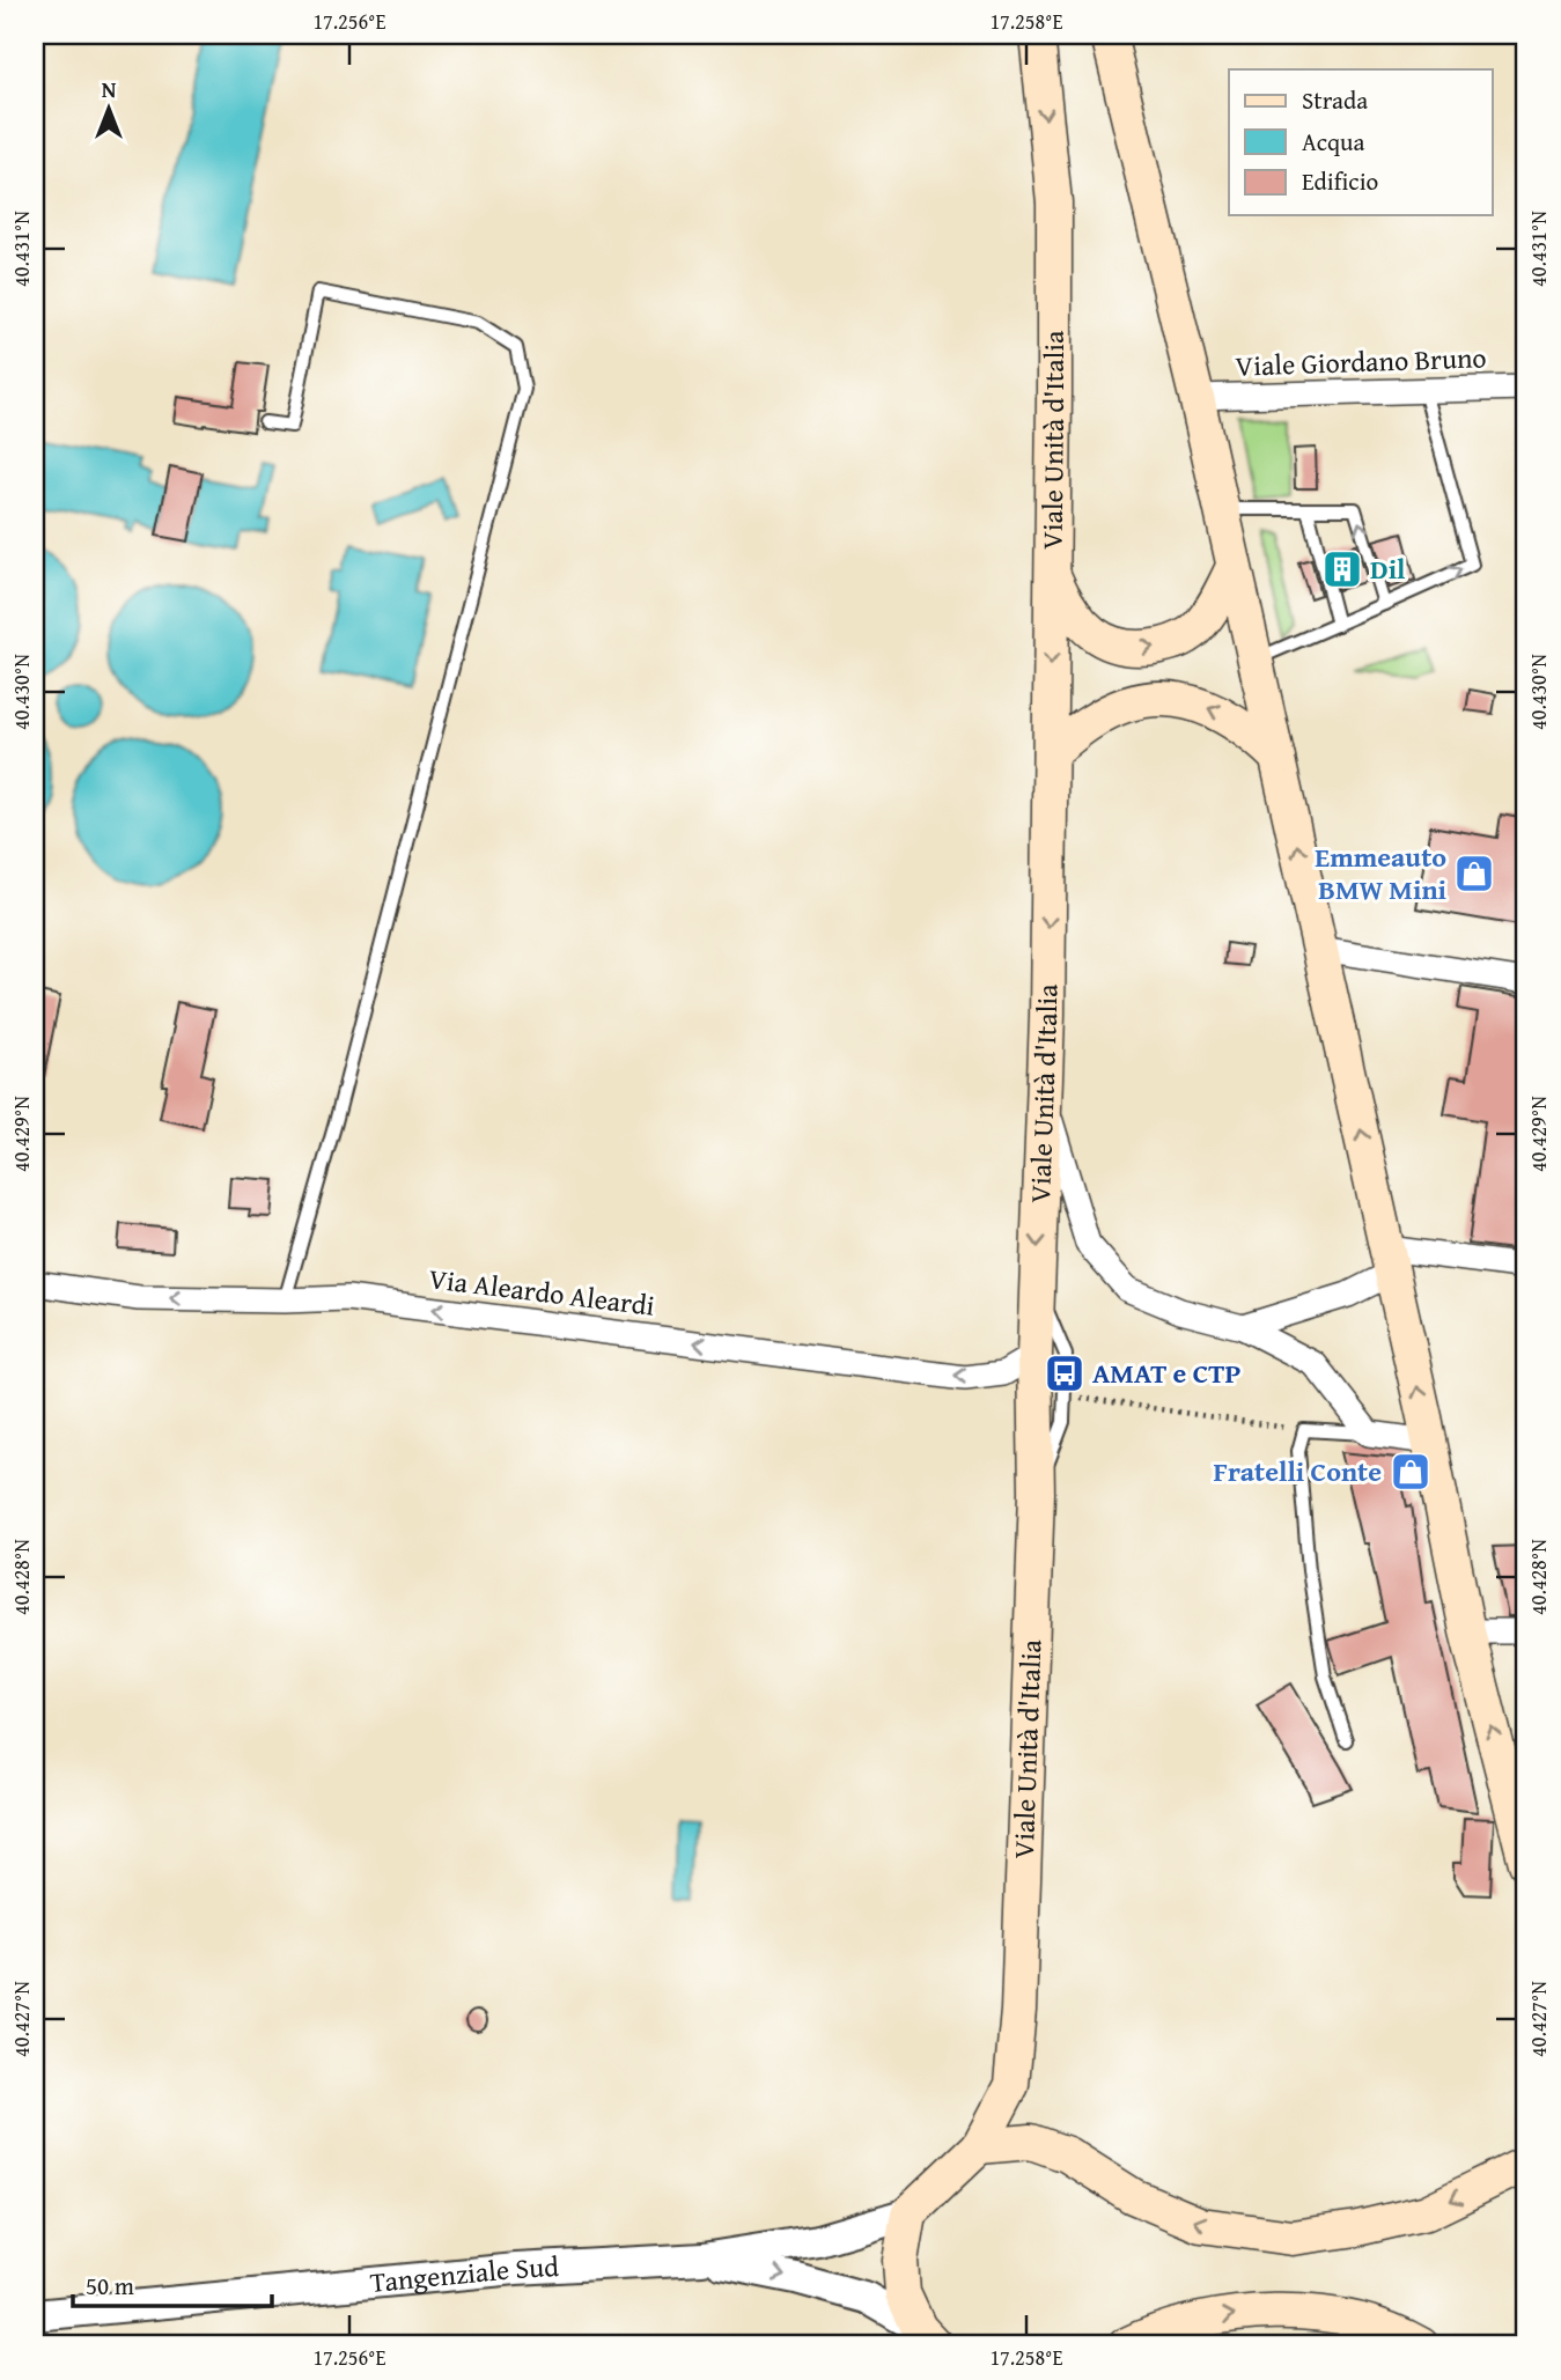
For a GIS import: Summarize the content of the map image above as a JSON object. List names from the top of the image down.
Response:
{
  "streets": {
    "main road": ["Viale Unità d'Italia"],
    "street": ["Viale Giordano Bruno", "Via Aleardo Aleardi", "Tangenziale Sud"]
  },
  "crossings": [
    ["Viale Unità d'Italia", "Via Aleardo Aleardi"],
    ["Viale Unità d'Italia", "Tangenziale Sud"]
  ],
  "one_way": ["Via Aleardo Aleardi"],
  "places": {
    "building": ["Dil"],
    "shop": ["Emmeauto BMW Mini", "Fratelli Conte"],
    "bus stop": ["AMAT e CTP"]
  },
  "legend": ["Strada", "Acqua", "Edificio"],
  "scale_bar": "50 m",
  "north": "top",
  "coordinates": [
    "17.256°E",
    "17.258°E",
    "40.431°N",
    "40.430°N",
    "40.429°N",
    "40.428°N",
    "40.427°N"
  ]
}
